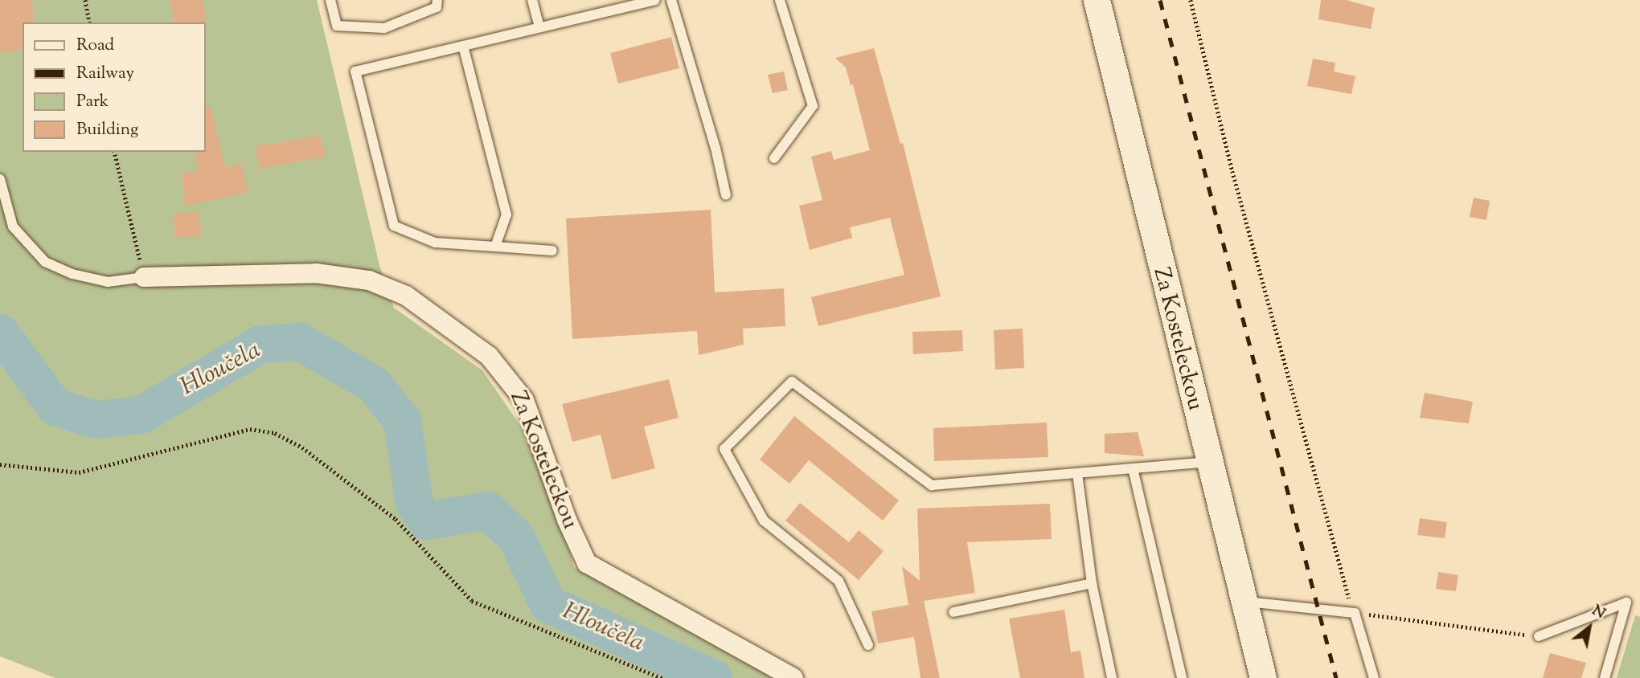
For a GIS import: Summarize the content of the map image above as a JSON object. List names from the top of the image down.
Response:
{
  "streets": {
    "street": ["Za Kosteleckou"]
  },
  "water": ["Hloučela"],
  "legend": [
    "Road",
    "Railway",
    "Park",
    "Building"
  ],
  "north": "top right"
}
